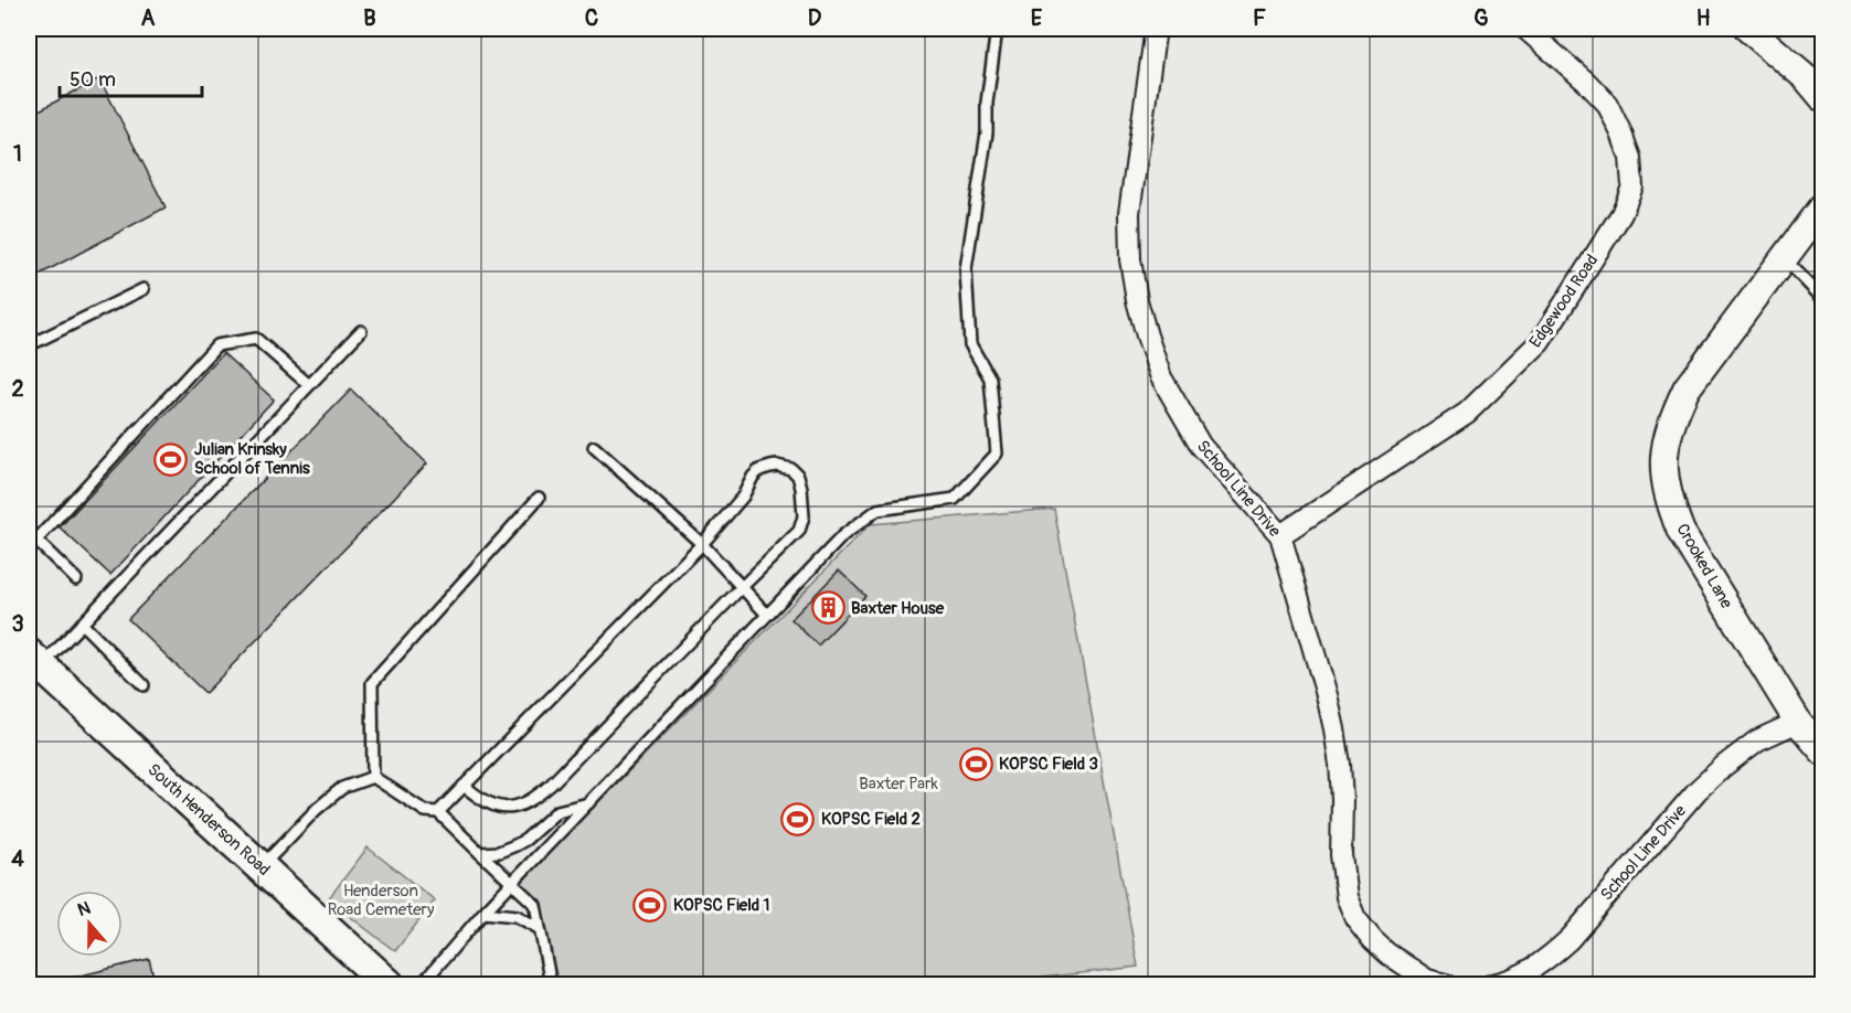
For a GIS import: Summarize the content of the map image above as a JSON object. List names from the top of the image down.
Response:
{
  "streets": {
    "main road": ["South Henderson Road"],
    "street": ["Edgewood Road", "School Line Drive", "Crooked Lane"]
  },
  "crossings": [
    ["Edgewood Road", "School Line Drive"],
    ["School Line Drive", "Crooked Lane"]
  ],
  "parks": ["Baxter Park", "Henderson Road Cemetery"],
  "places": {
    "sports": [
      "Julian Krinsky School of Tennis",
      "KOPSC Field 3",
      "KOPSC Field 2",
      "KOPSC Field 1"
    ],
    "building": ["Baxter House"]
  },
  "scale_bar": "50 m",
  "north": "top",
  "grid": {
    "columns": [
      "A",
      "B",
      "C",
      "D",
      "E",
      "F",
      "G",
      "H"
    ],
    "rows": [
      "1",
      "2",
      "3",
      "4"
    ]
  }
}
